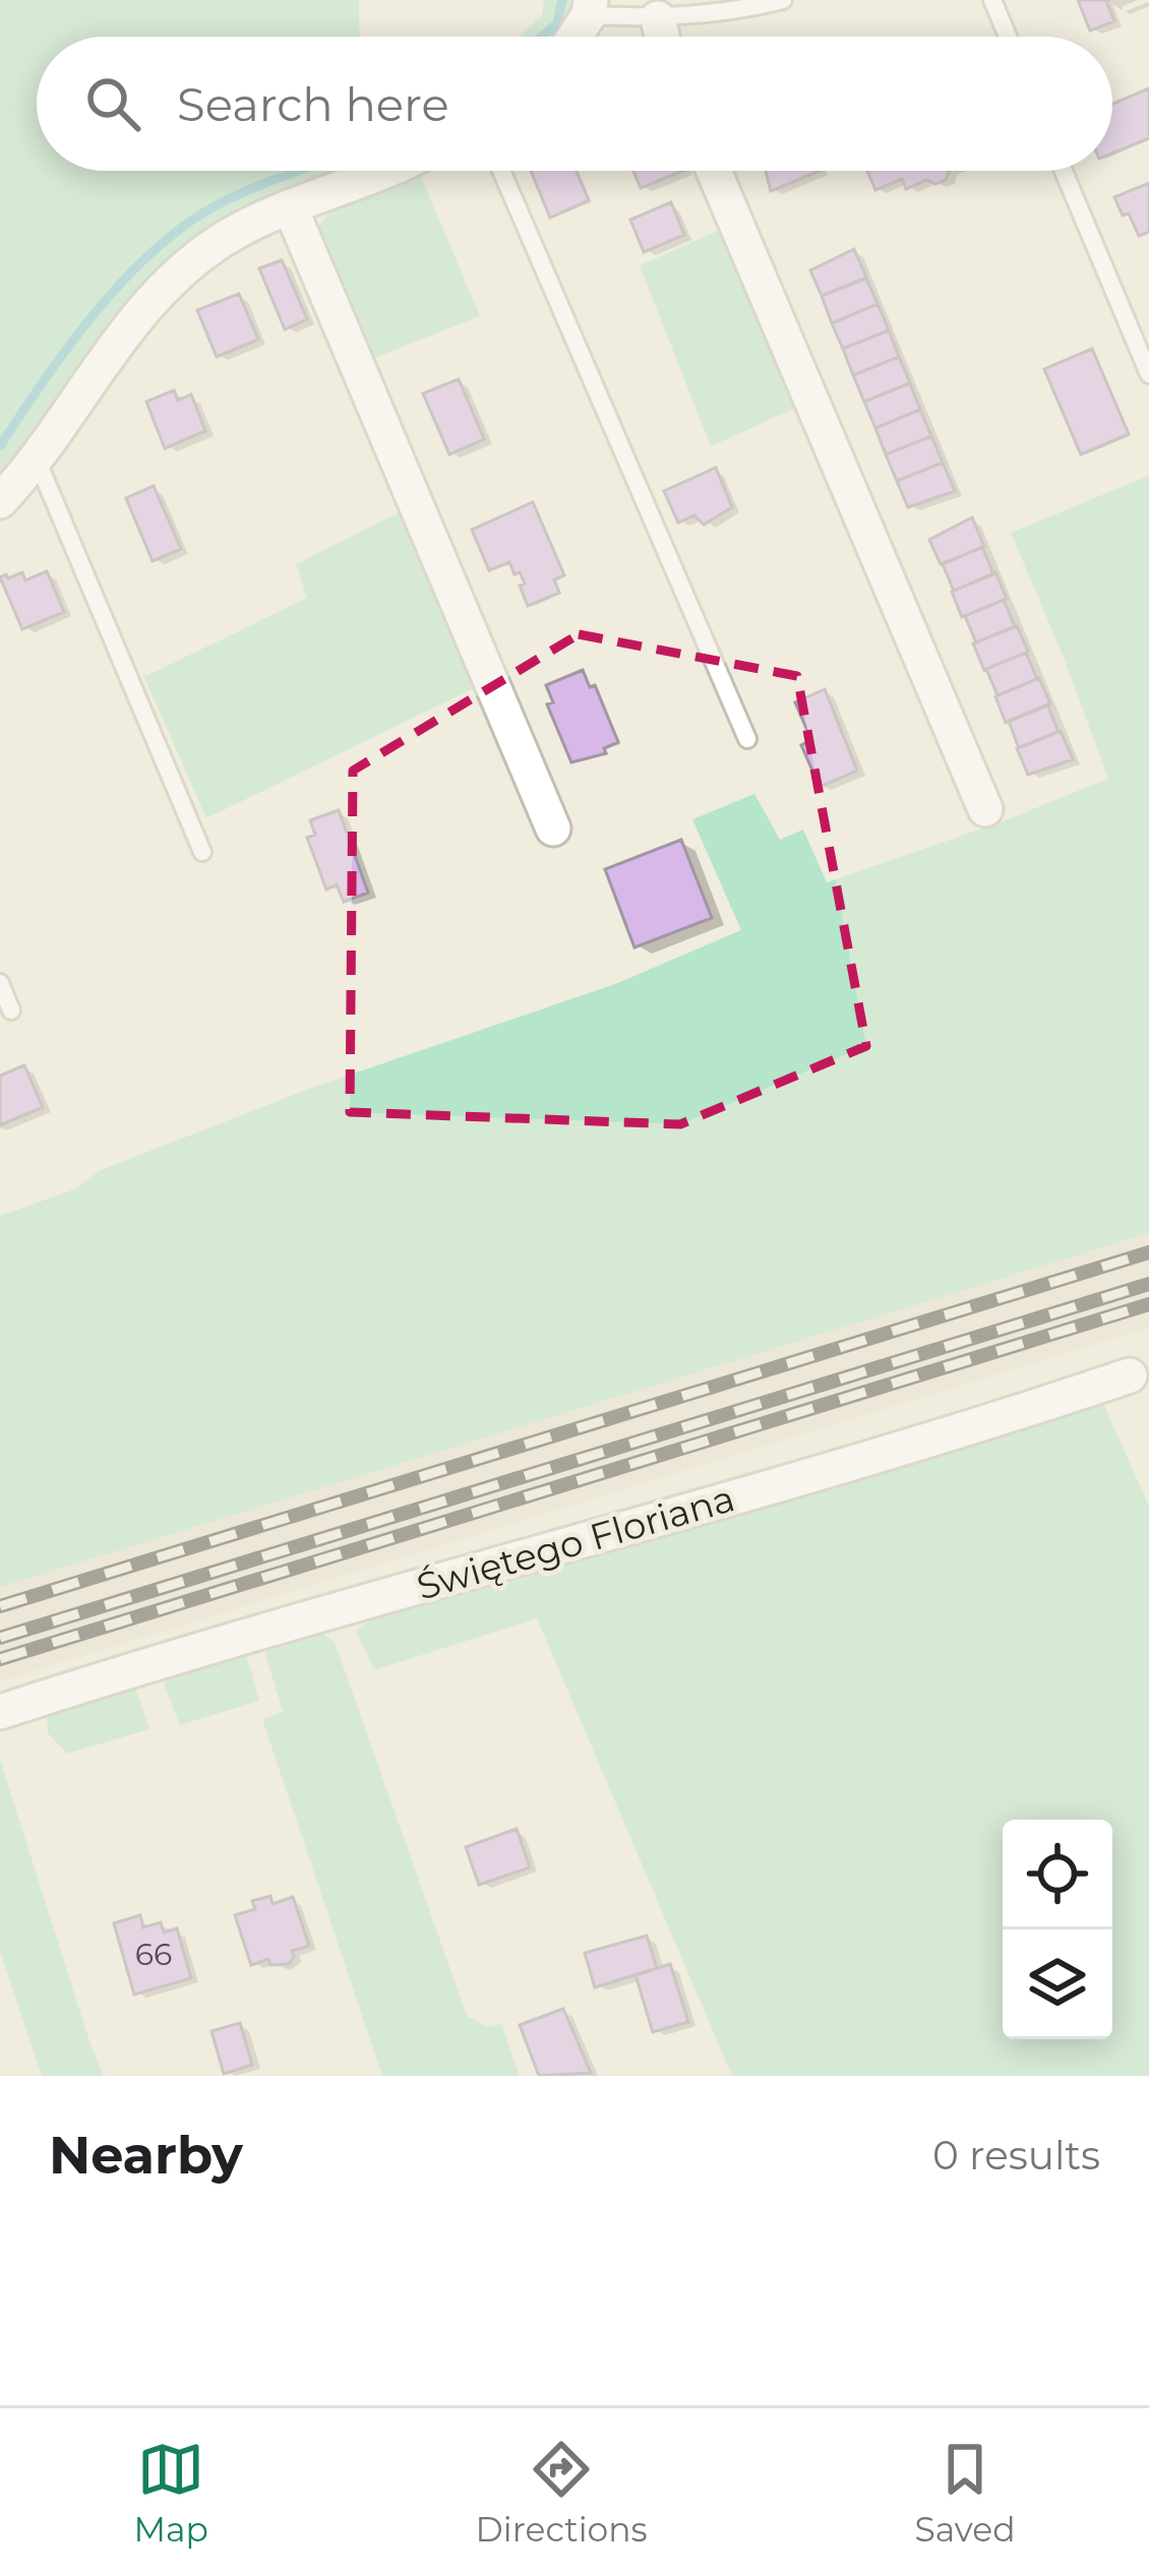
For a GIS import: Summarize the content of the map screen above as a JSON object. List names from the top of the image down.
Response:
{
  "streets": {
    "street": ["Świętego Floriana"]
  },
  "house_numbers": ["66"],
  "page": {
    "search": "Search here",
    "heading": ["Nearby", "0 results"],
    "nav": ["Map", "Directions", "Saved"]
  }
}
